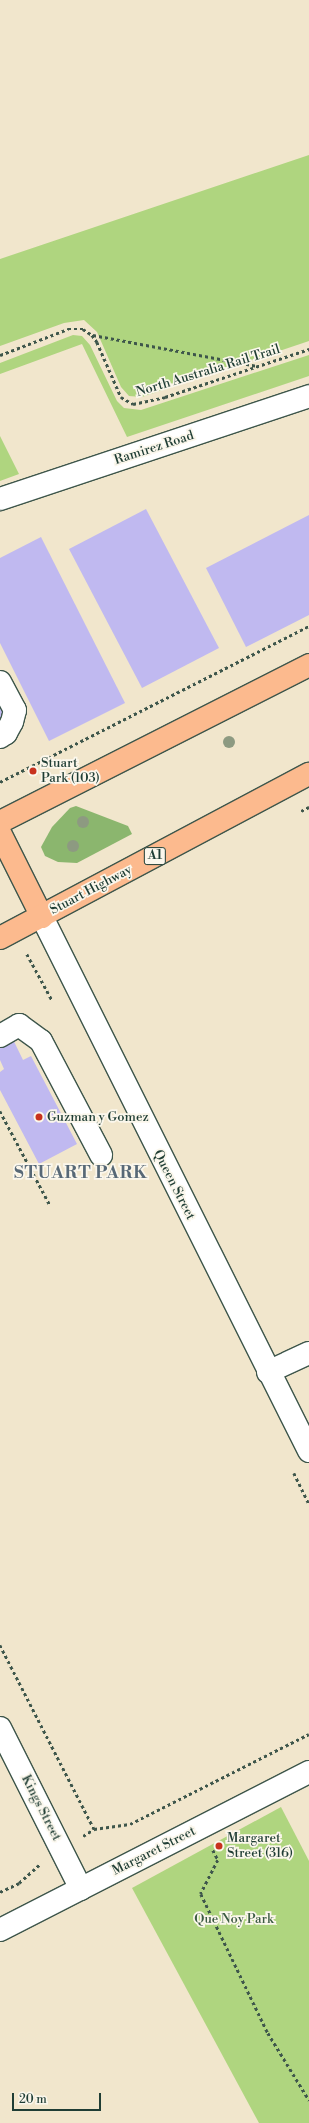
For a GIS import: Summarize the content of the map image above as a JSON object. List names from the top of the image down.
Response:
{
  "streets": {
    "highway": ["A1", "Stuart Highway"],
    "street": [
      "Ramirez Road",
      "Queen Street",
      "Kings Street",
      "Margaret Street"
    ],
    "path": ["North Australia Rail Trail"]
  },
  "crossings": [
    ["Stuart Highway", "Queen Street"],
    ["Kings Street", "Margaret Street"]
  ],
  "districts": ["STUART PARK"],
  "parks": ["Que Noy Park"],
  "places": ["Stuart Park (103)", "Guzman y Gomez", "Margaret Street (316)"],
  "scale_bar": "20 m"
}
